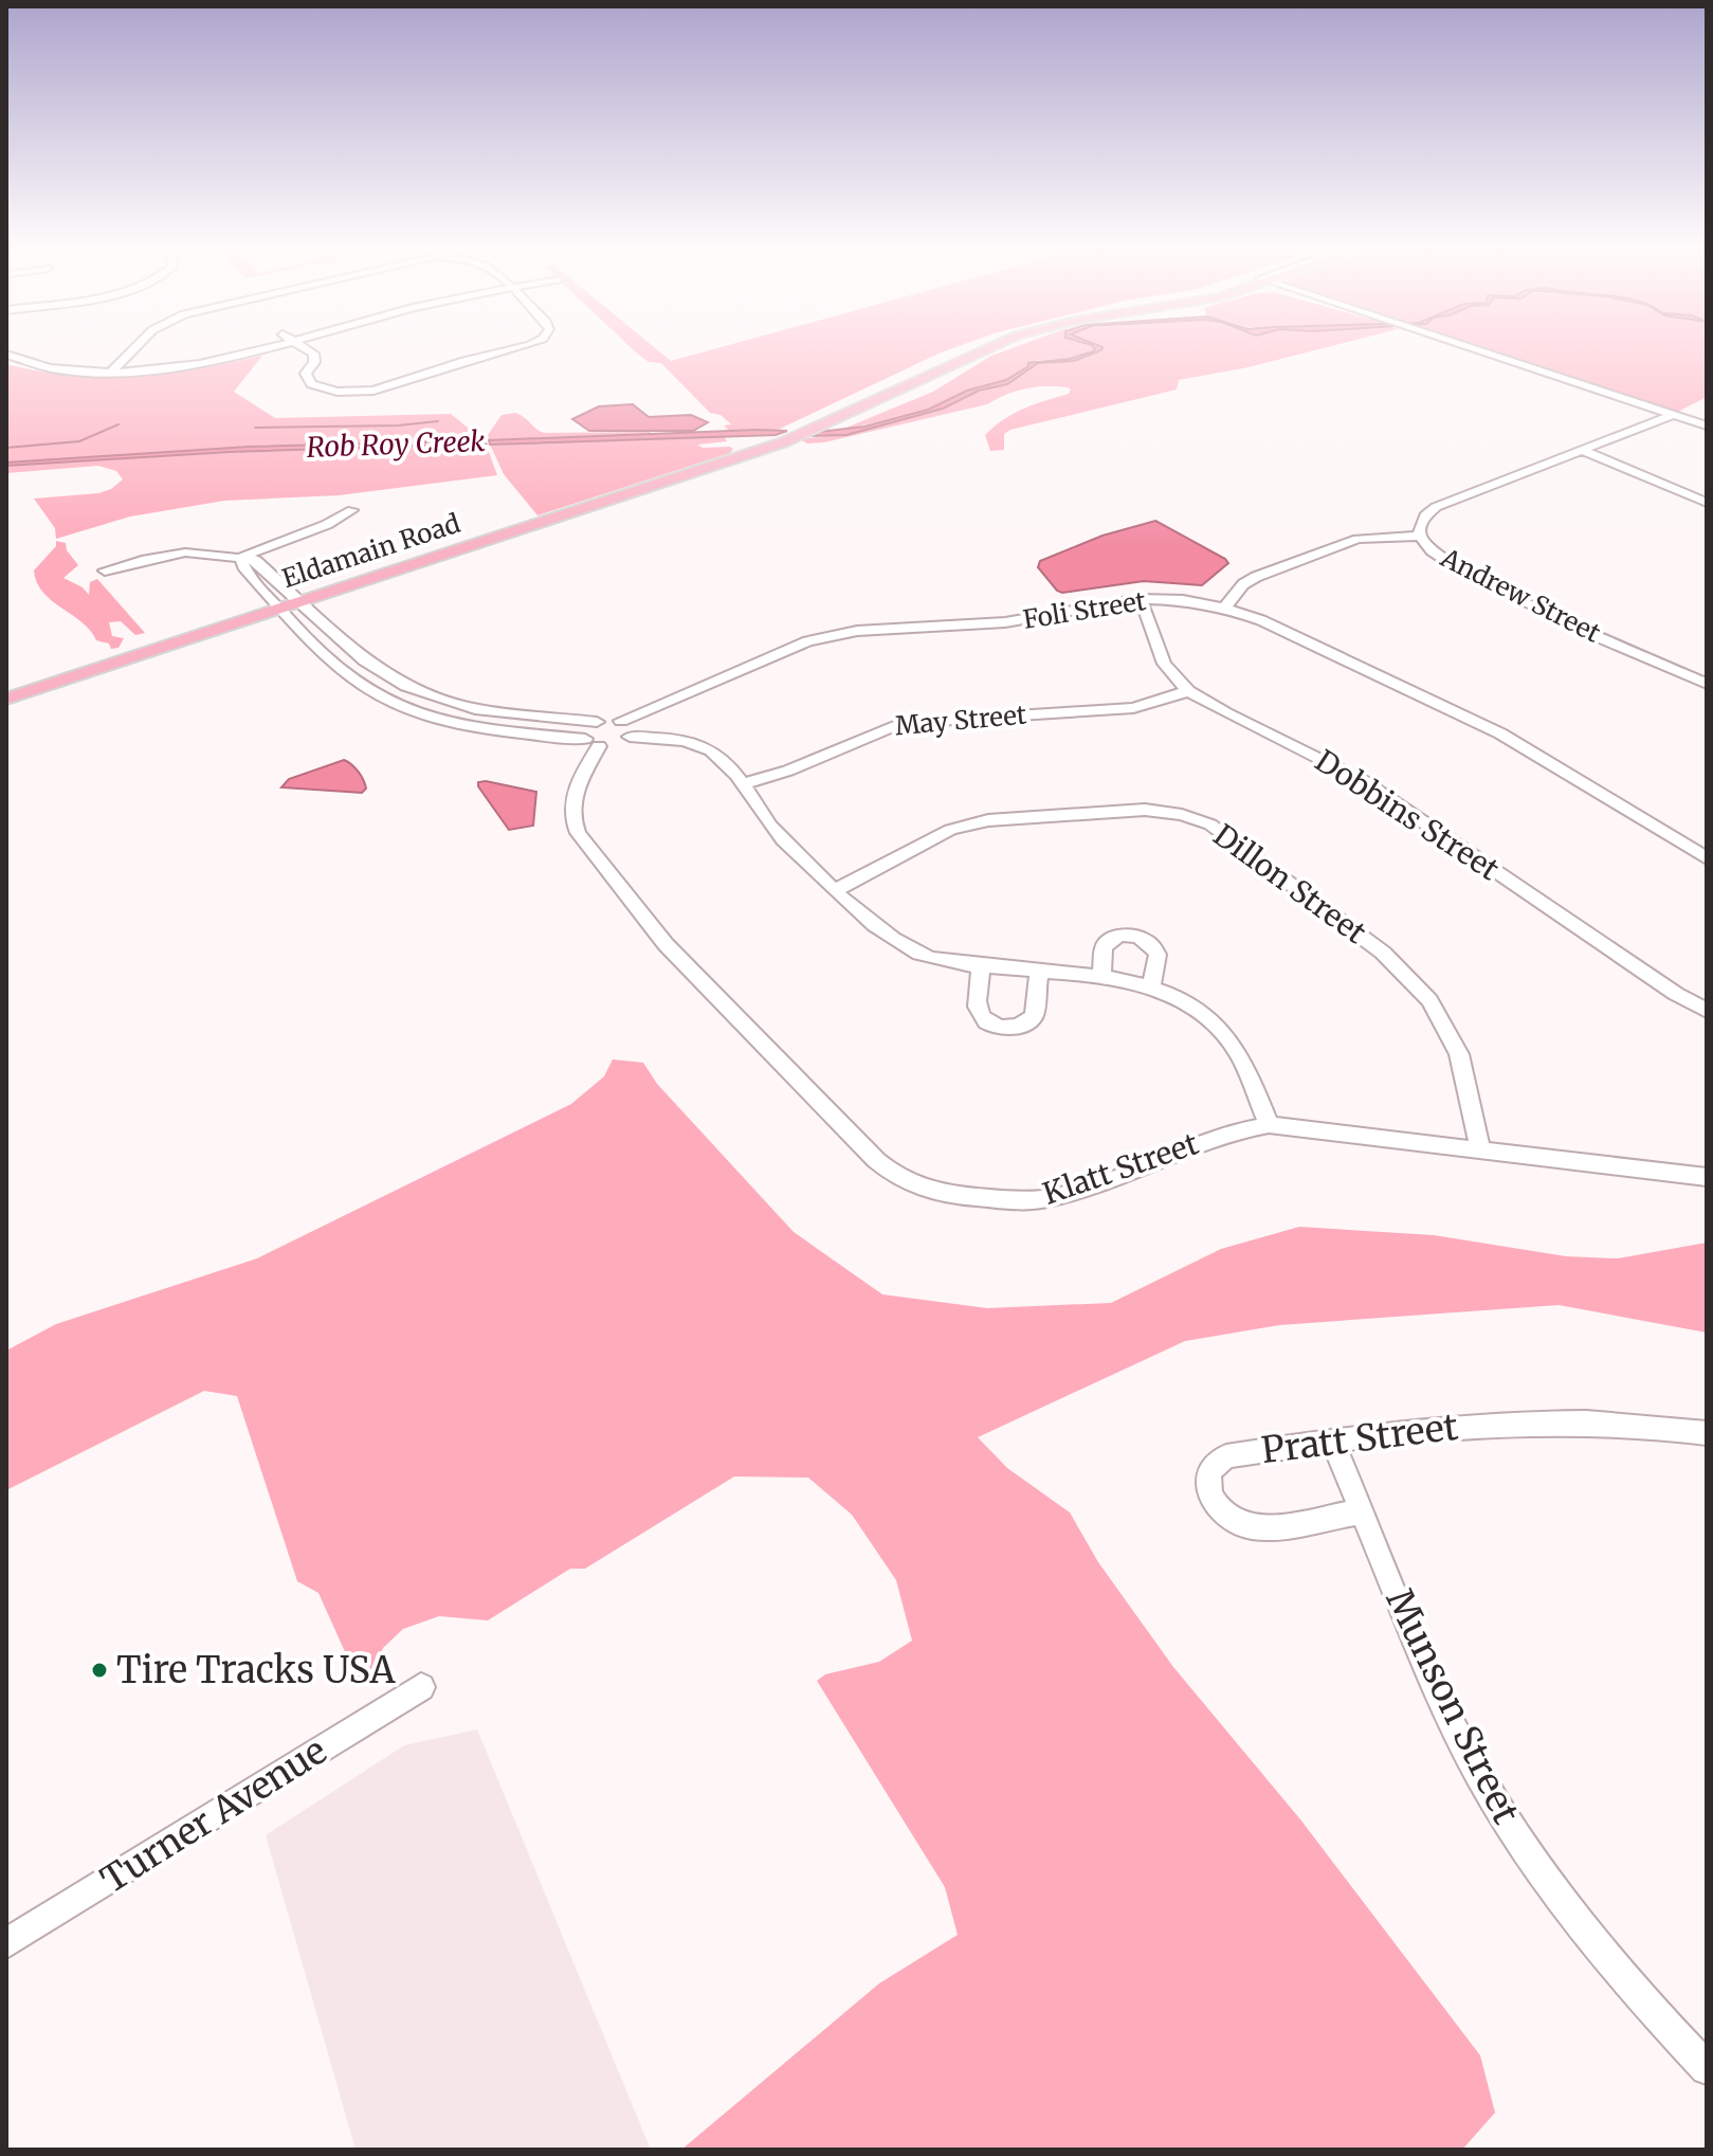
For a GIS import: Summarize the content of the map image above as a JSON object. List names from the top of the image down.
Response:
{
  "streets": {
    "main road": ["Eldamain Road"],
    "street": [
      "Andrew Street",
      "Foli Street",
      "May Street",
      "Dobbins Street",
      "Dillon Street",
      "Klatt Street",
      "Pratt Street",
      "Munson Street",
      "Turner Avenue"
    ]
  },
  "crossings": [
    ["Foli Street", "Dobbins Street"],
    ["May Street", "Dobbins Street"],
    ["Dillon Street", "Klatt Street"],
    ["Pratt Street", "Munson Street"]
  ],
  "water": ["Rob Roy Creek"],
  "places": ["Tire Tracks USA"]
}
